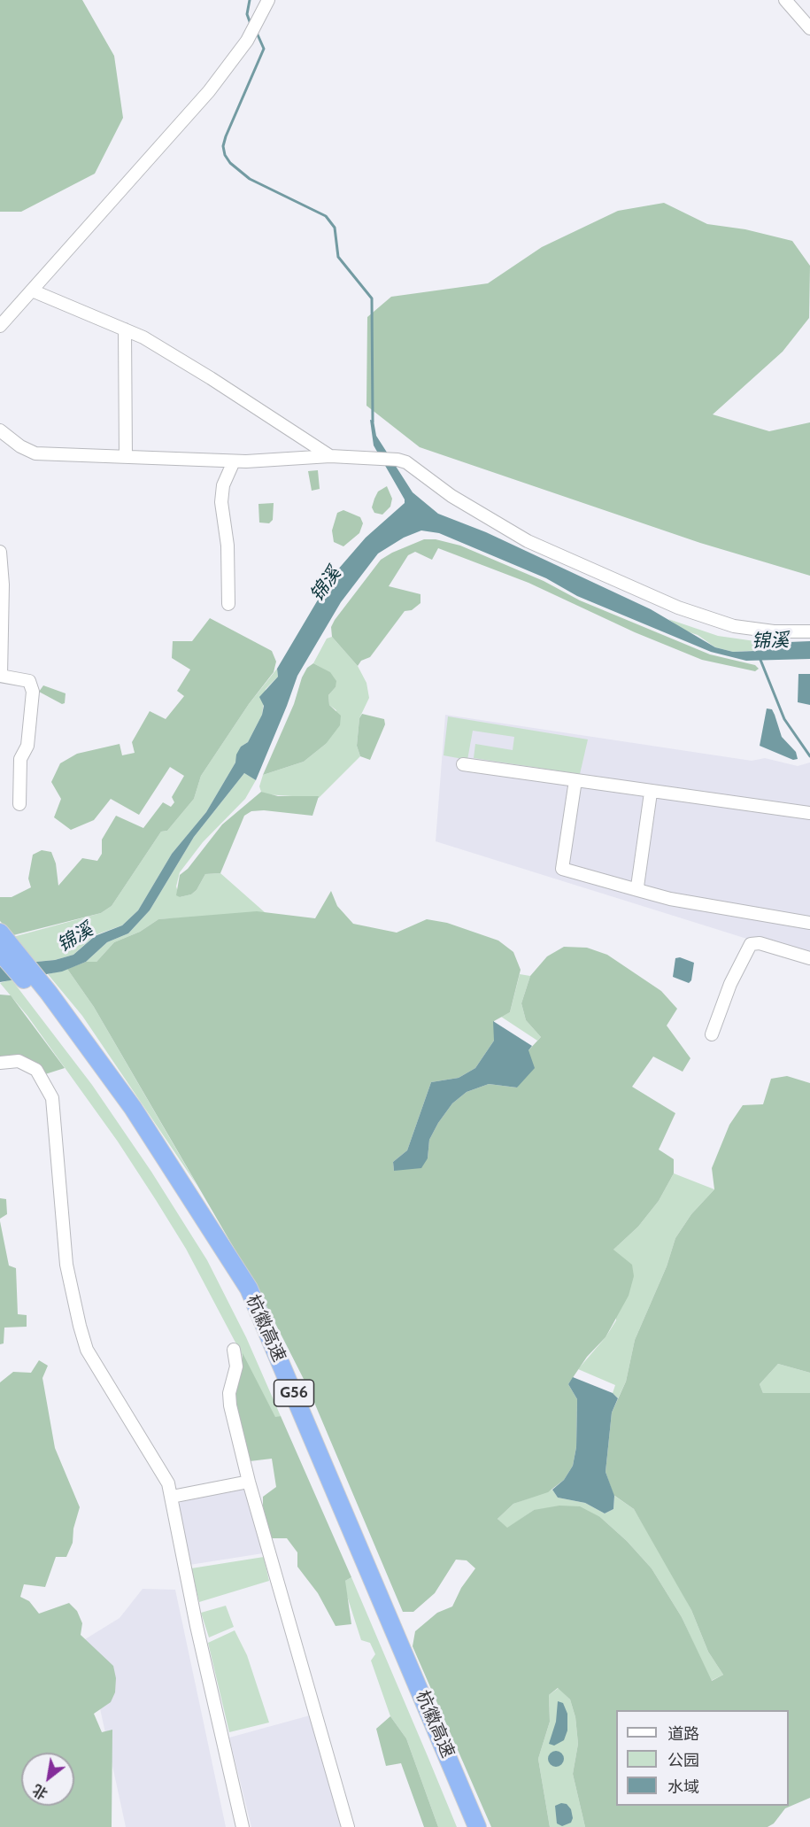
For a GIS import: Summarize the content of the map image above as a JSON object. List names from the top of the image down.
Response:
{
  "streets": {
    "highway": ["杭徽高速", "G56"]
  },
  "water": ["锦溪"],
  "legend": ["道路", "公园", "水域"],
  "north": "bottom left"
}
